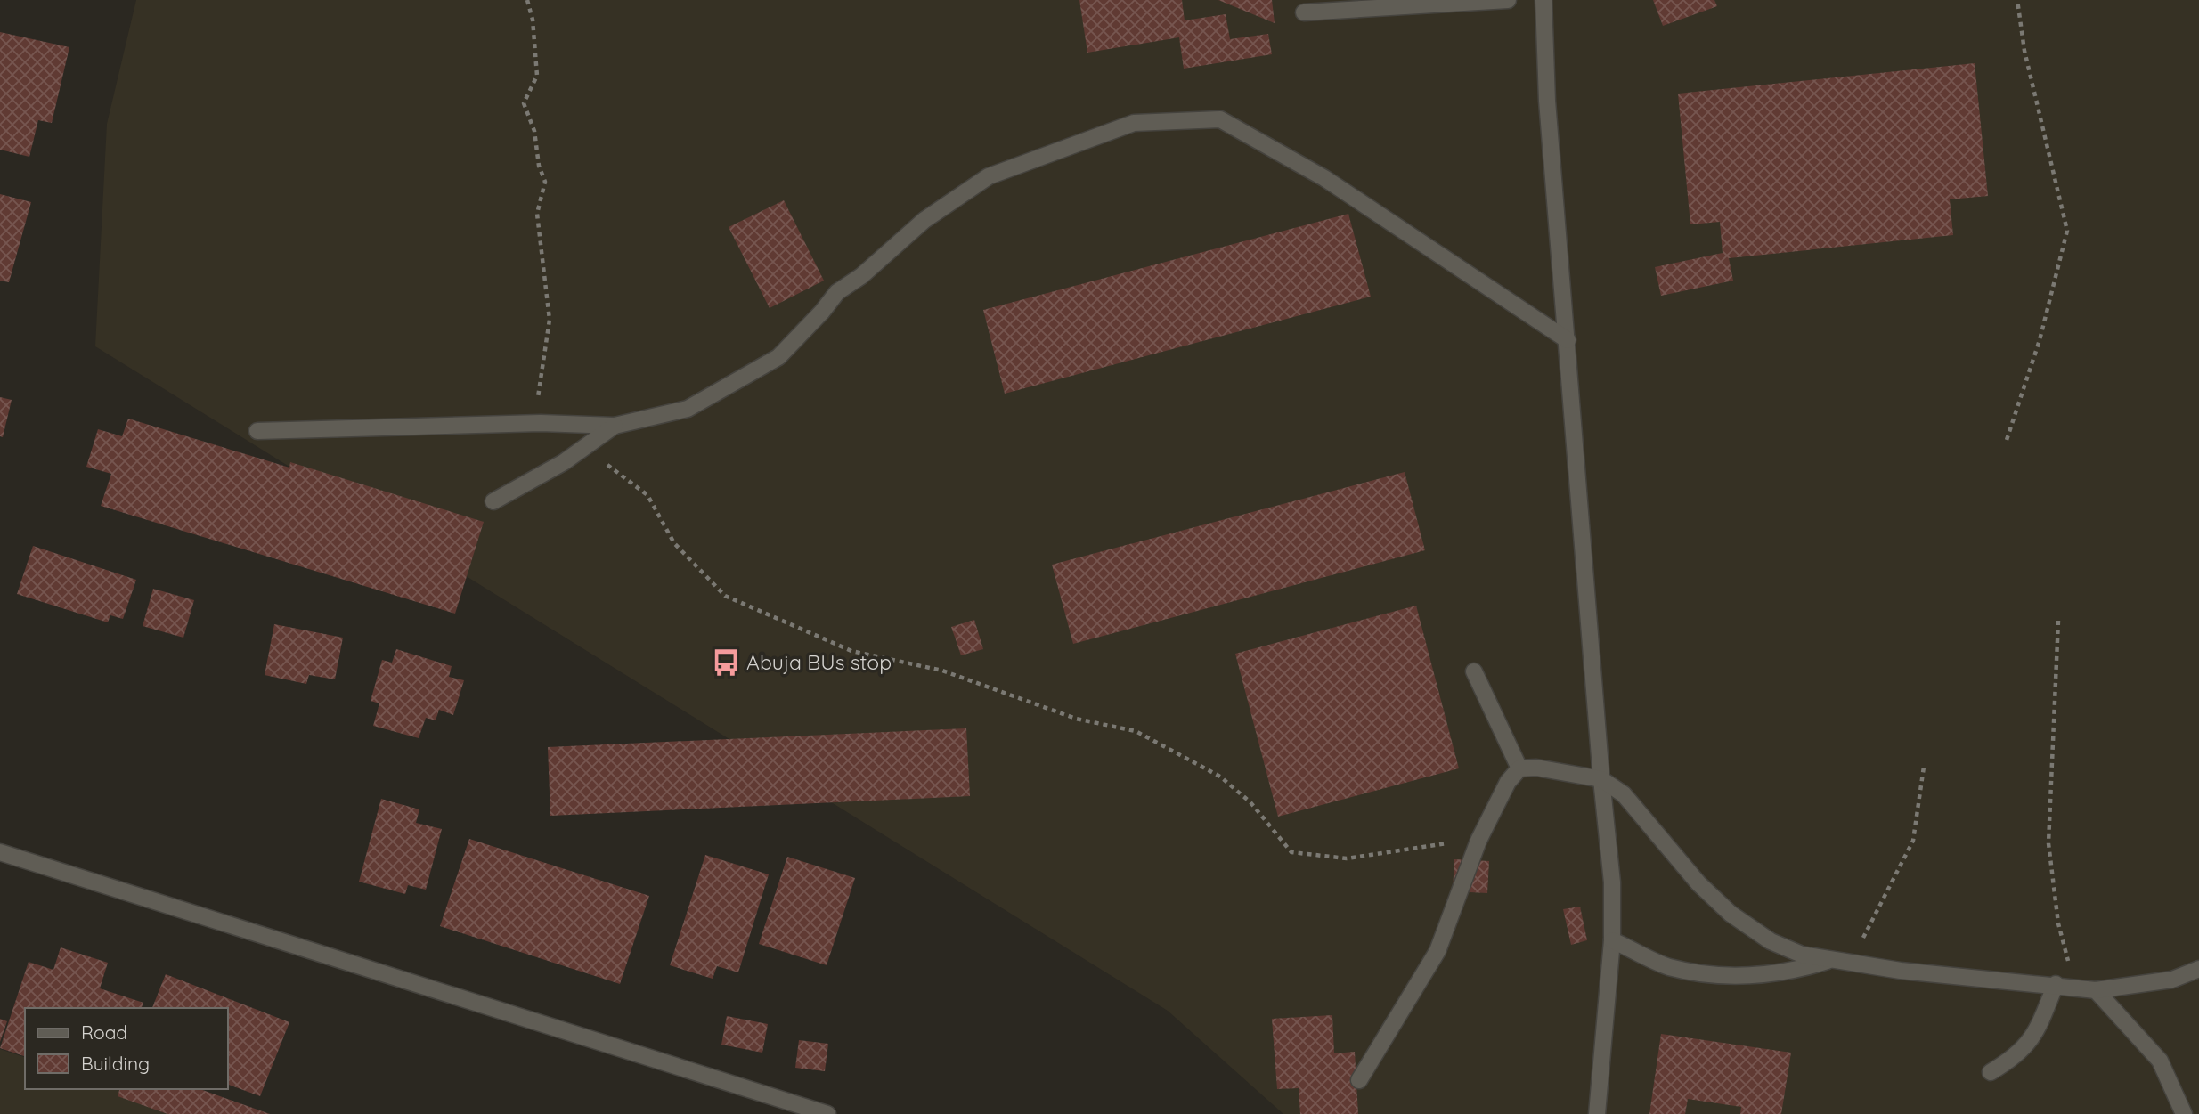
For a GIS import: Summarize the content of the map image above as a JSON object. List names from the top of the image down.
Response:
{
  "places": {
    "bus stop": ["Abuja BUs stop"]
  },
  "legend": ["Road", "Building"]
}
